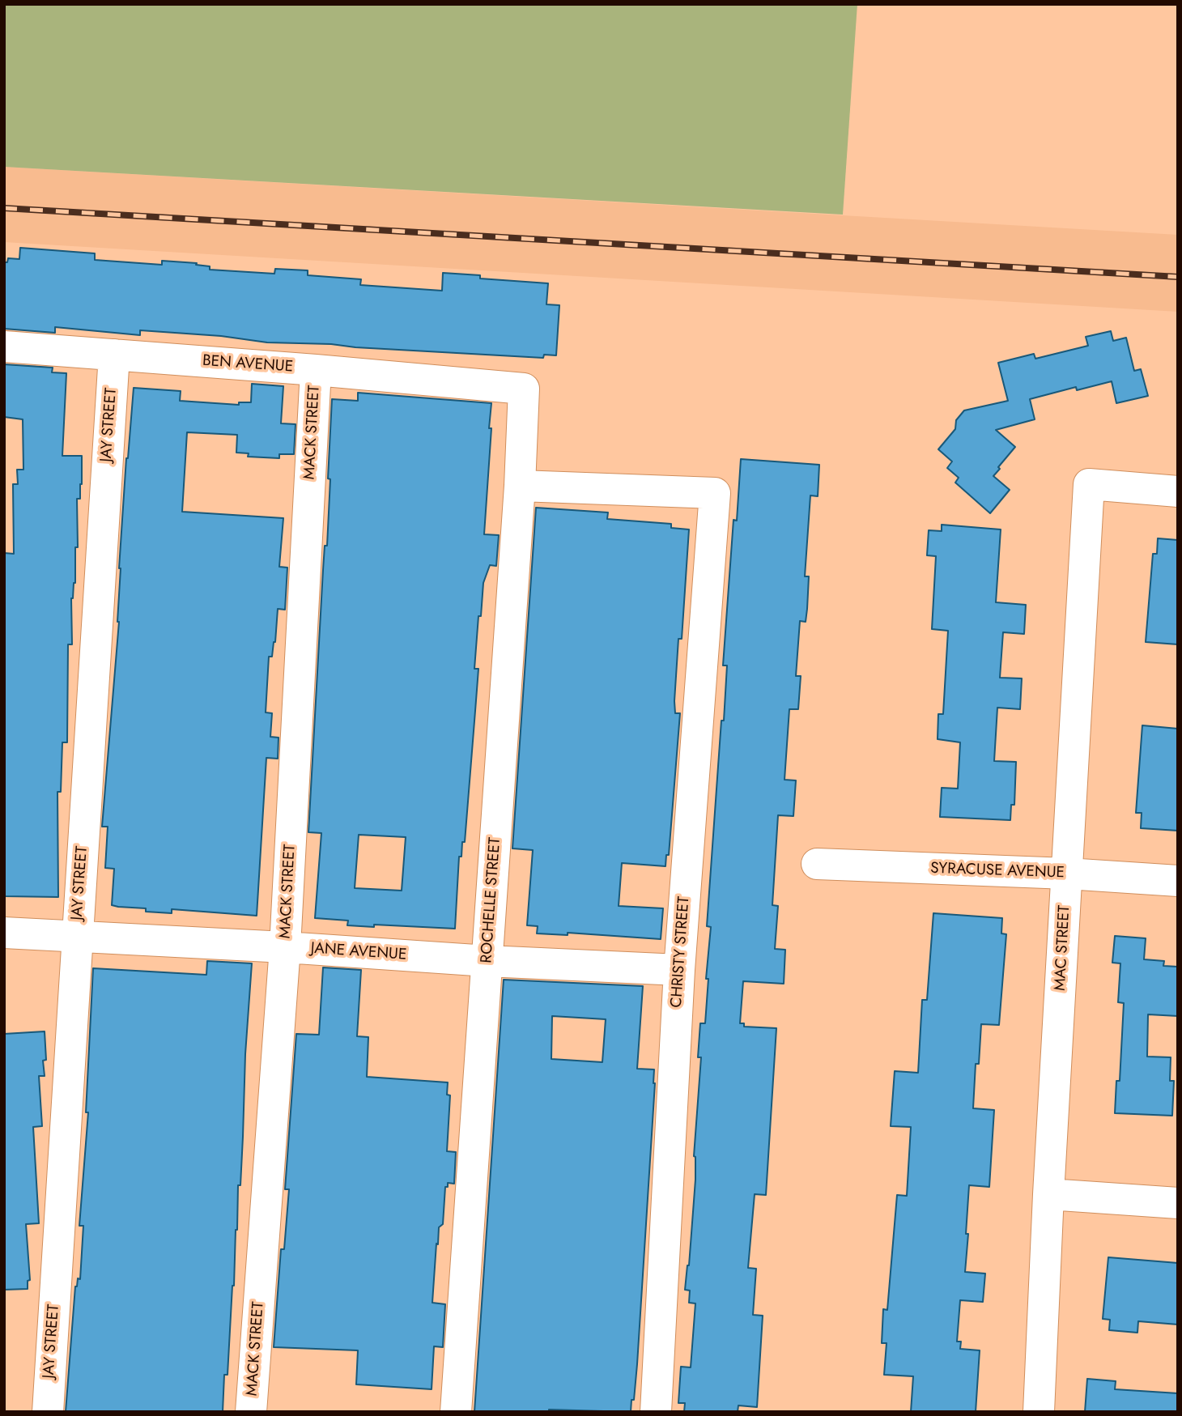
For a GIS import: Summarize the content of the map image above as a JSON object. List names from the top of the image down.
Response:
{
  "streets": {
    "street": [
      "BEN AVENUE",
      "JAY STREET",
      "MACK STREET",
      "SYRACUSE AVENUE",
      "ROCHELLE STREET",
      "MAC STREET",
      "JANE AVENUE",
      "CHRISTY STREET"
    ]
  },
  "crossings": [
    ["BEN AVENUE", "JAY STREET"],
    ["BEN AVENUE", "MACK STREET"],
    ["BEN AVENUE", "ROCHELLE STREET"],
    ["JAY STREET", "JANE AVENUE"],
    ["MACK STREET", "JANE AVENUE"],
    ["SYRACUSE AVENUE", "MAC STREET"],
    ["ROCHELLE STREET", "JANE AVENUE"],
    ["ROCHELLE STREET", "CHRISTY STREET"],
    ["JANE AVENUE", "CHRISTY STREET"]
  ]
}
